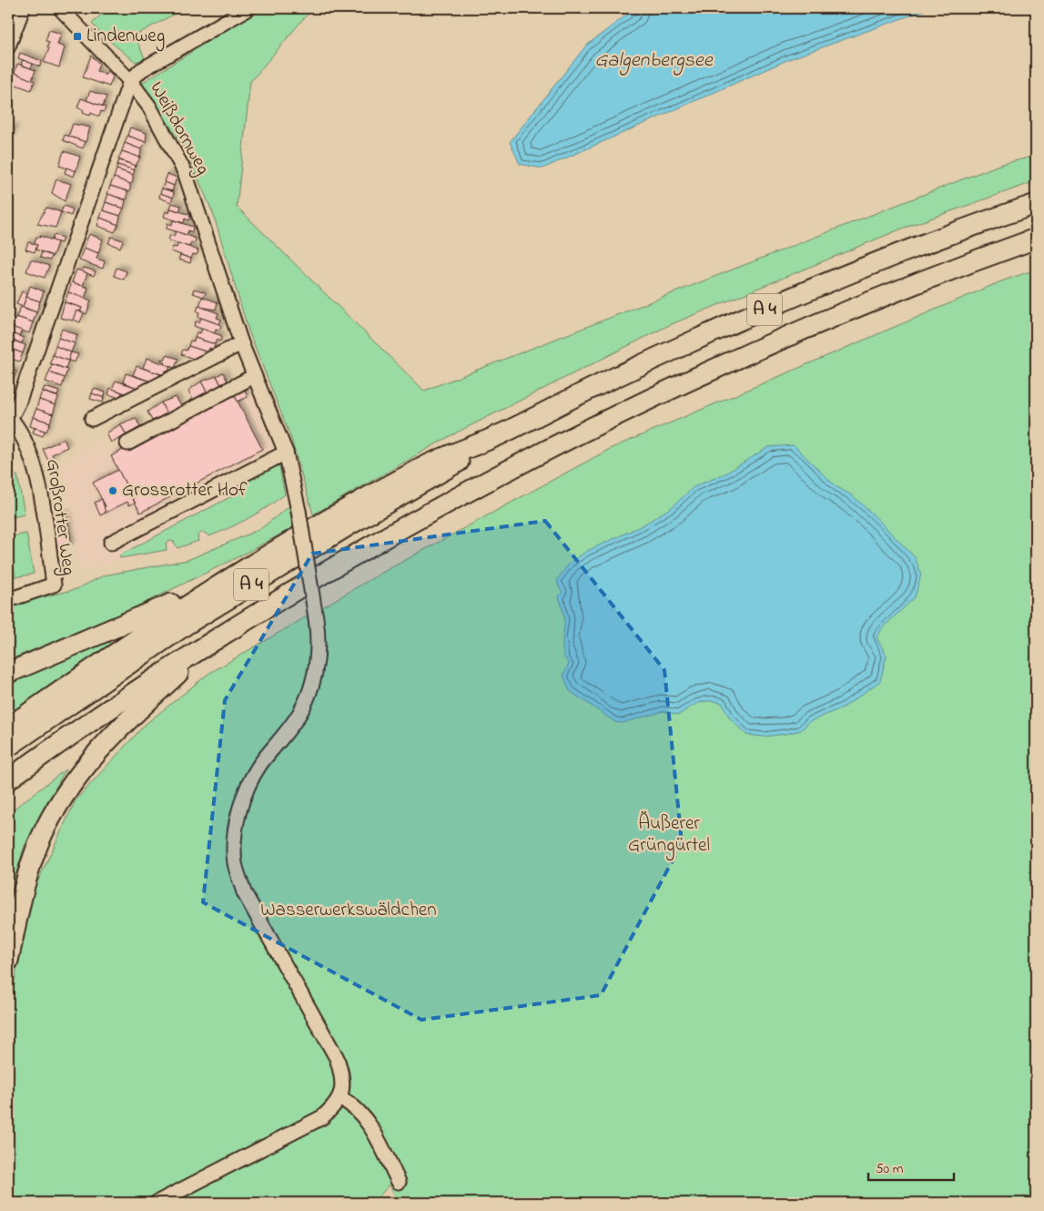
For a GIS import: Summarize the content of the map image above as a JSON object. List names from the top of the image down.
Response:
{
  "streets": {
    "highway": ["A 4"],
    "street": ["Weißdornweg", "Großrotter Weg"]
  },
  "water": ["Galgenbergsee"],
  "parks": ["Äußerer Grüngürtel", "Wasserwerkswäldchen"],
  "places": {
    "transit": ["Lindenweg"],
    "other": ["Grossrotter Hof"]
  },
  "scale_bar": "50 m"
}
